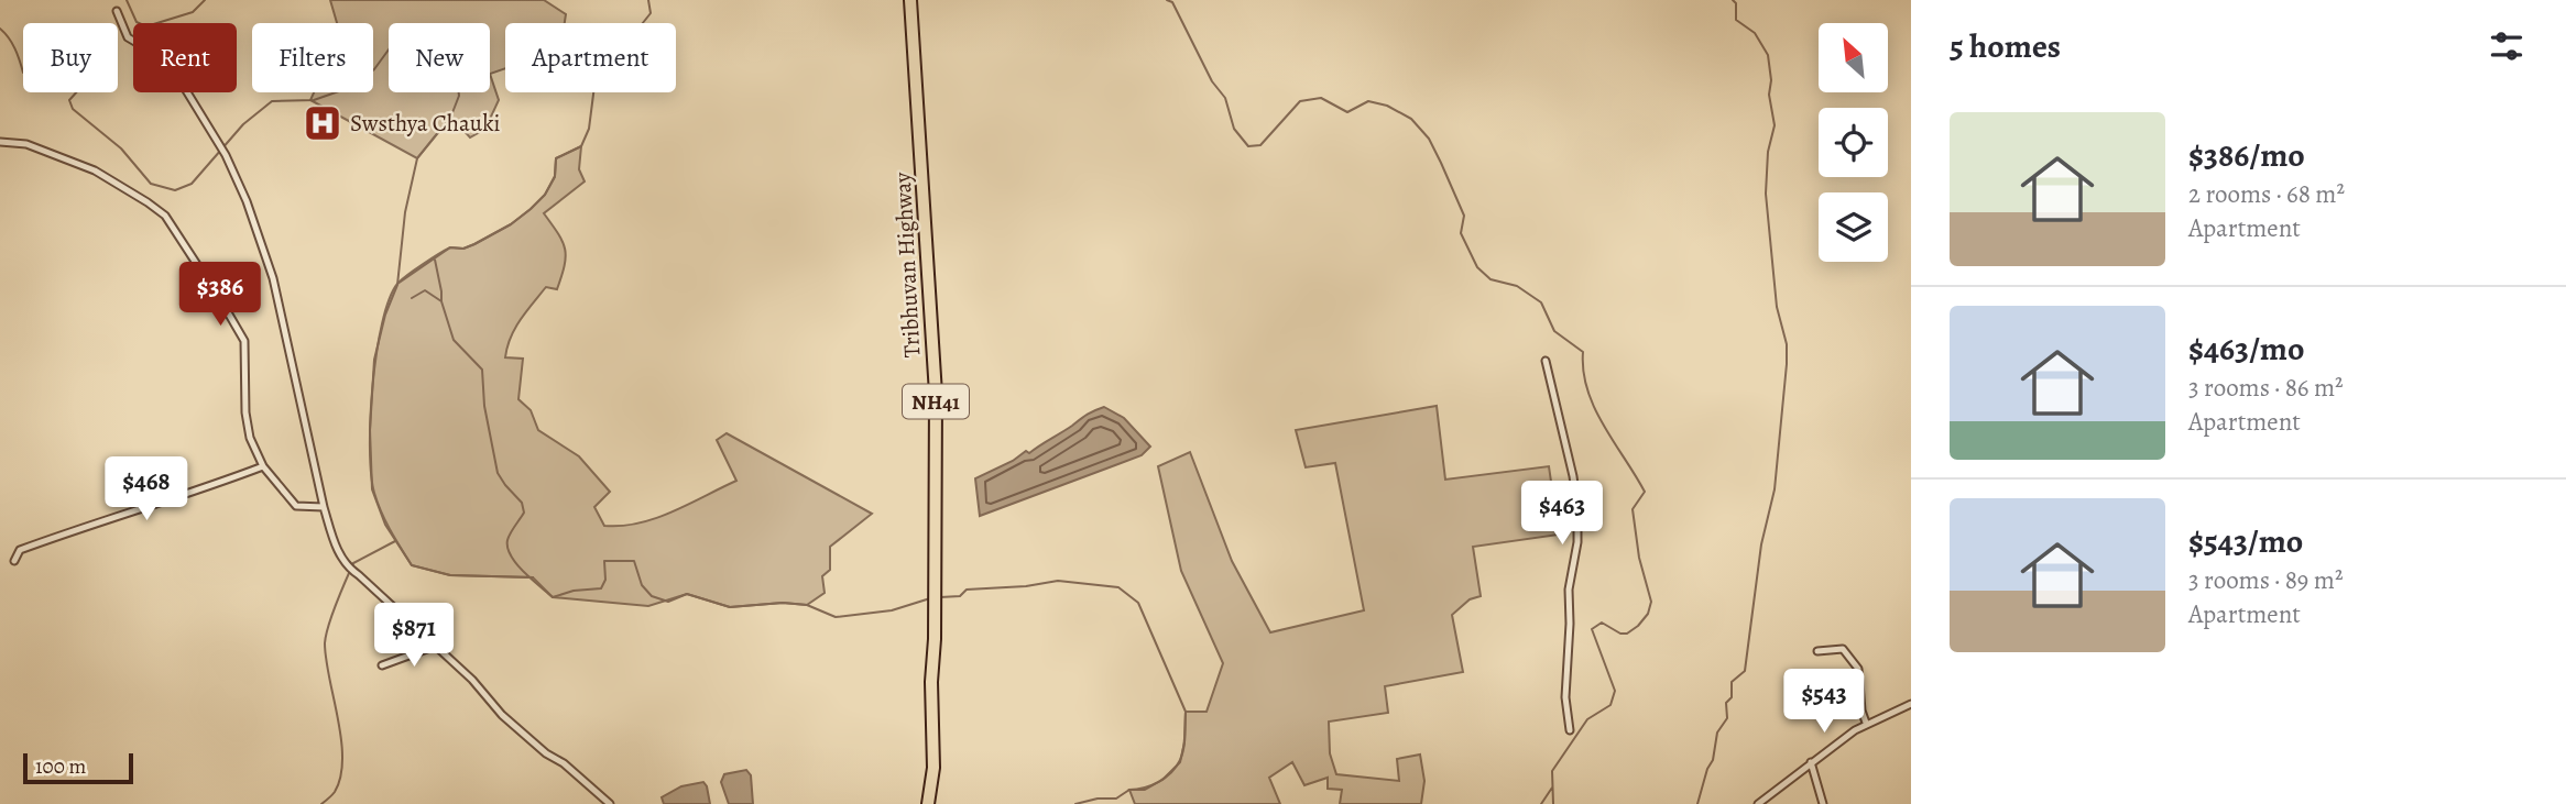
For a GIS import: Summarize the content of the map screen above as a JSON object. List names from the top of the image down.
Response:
{
  "streets": {
    "highway": ["Tribhuvan Highway", "NH41"]
  },
  "places": {
    "hospital": ["Swsthya Chauki"]
  },
  "scale_bar": "100 m",
  "north": "top left",
  "page": {
    "heading": "5 homes",
    "chip": [
      "Buy",
      "Rent",
      "Filters",
      "New",
      "Apartment"
    ],
    "list": [
      {
        "name": "$386/mo",
        "note": "2 rooms · 68 m² · Apartment"
      },
      {
        "name": "$463/mo",
        "note": "3 rooms · 86 m² · Apartment"
      },
      {
        "name": "$543/mo",
        "note": "3 rooms · 89 m² · Apartment"
      }
    ],
    "price": [
      "$386",
      "$468",
      "$463",
      "$871",
      "$543"
    ],
    "scale": "100 m"
  }
}
